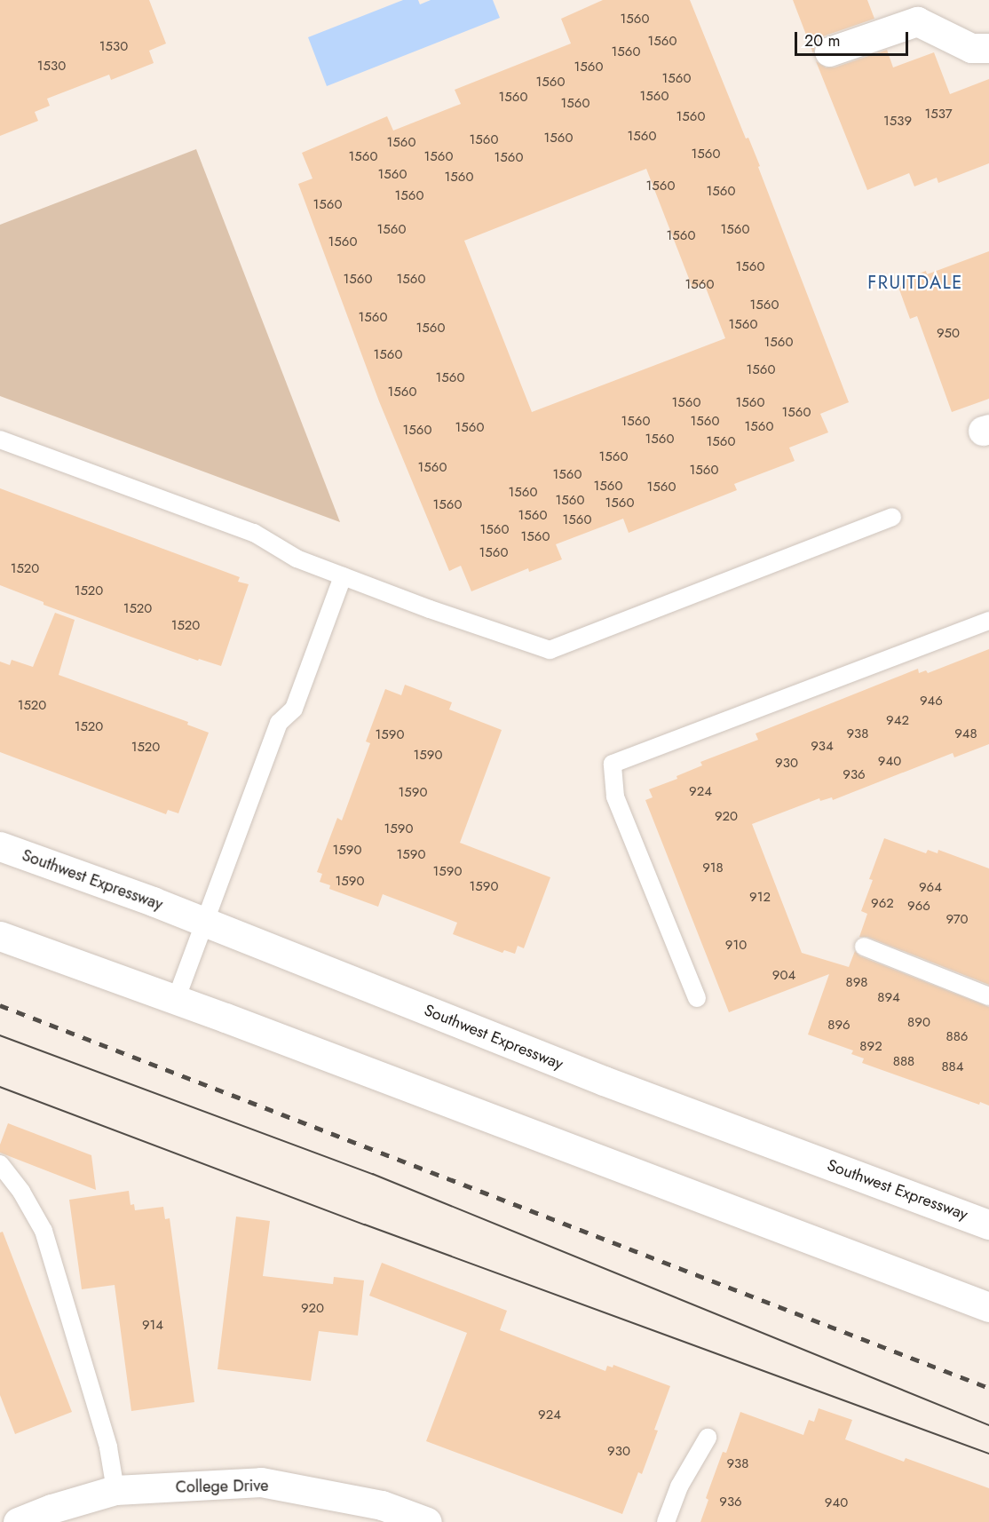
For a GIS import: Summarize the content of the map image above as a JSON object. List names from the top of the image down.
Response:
{
  "streets": {
    "main road": ["Southwest Expressway", "College Drive"]
  },
  "districts": ["FRUITDALE"],
  "house_numbers": [
    "1560",
    "1560",
    "1530",
    "1560",
    "1530",
    "1560",
    "1560",
    "1560",
    "1560",
    "1560",
    "1560",
    "1537",
    "1560",
    "1539",
    "1560",
    "1560",
    "1560",
    "1560",
    "1560",
    "1560",
    "1560",
    "1560",
    "1560",
    "1560",
    "1560",
    "1560",
    "1560",
    "1560",
    "1560",
    "1560",
    "1560",
    "1560",
    "1560",
    "1560",
    "1560",
    "1560",
    "1560",
    "1560",
    "1560",
    "1560",
    "950",
    "1560",
    "1560",
    "1560",
    "1560",
    "1560",
    "1560",
    "1560",
    "1560",
    "1560",
    "1560",
    "1560",
    "1560",
    "1560",
    "1560",
    "1560",
    "1560",
    "1560",
    "1560",
    "1560",
    "1560",
    "1560",
    "1560",
    "1560",
    "1560",
    "1560",
    "1560",
    "1560",
    "1560",
    "1560",
    "1560",
    "1520",
    "1520",
    "1520",
    "1520",
    "946",
    "1520",
    "942",
    "1520",
    "938",
    "948",
    "1590",
    "934",
    "1520",
    "1590",
    "940",
    "930",
    "936",
    "924",
    "1590",
    "920",
    "1590",
    "1590",
    "1590",
    "918",
    "1590",
    "1590",
    "1590",
    "964",
    "912",
    "962",
    "966",
    "970",
    "910",
    "904",
    "898",
    "894",
    "890",
    "896",
    "886",
    "892",
    "888",
    "884",
    "920",
    "914",
    "924",
    "930",
    "938",
    "936",
    "940"
  ],
  "scale_bar": "20 m"
}
